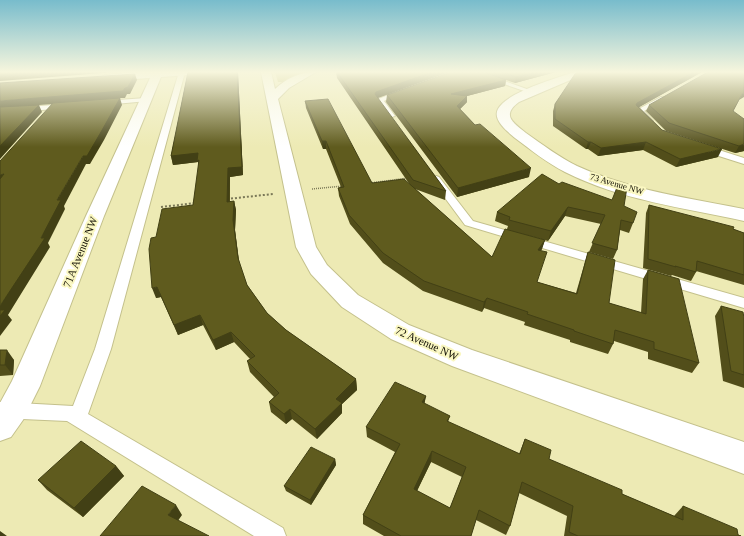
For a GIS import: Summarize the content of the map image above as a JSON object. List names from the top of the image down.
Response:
{
  "streets": {
    "street": ["73 Avenue NW", "71A Avenue NW", "72 Avenue NW"]
  }
}
